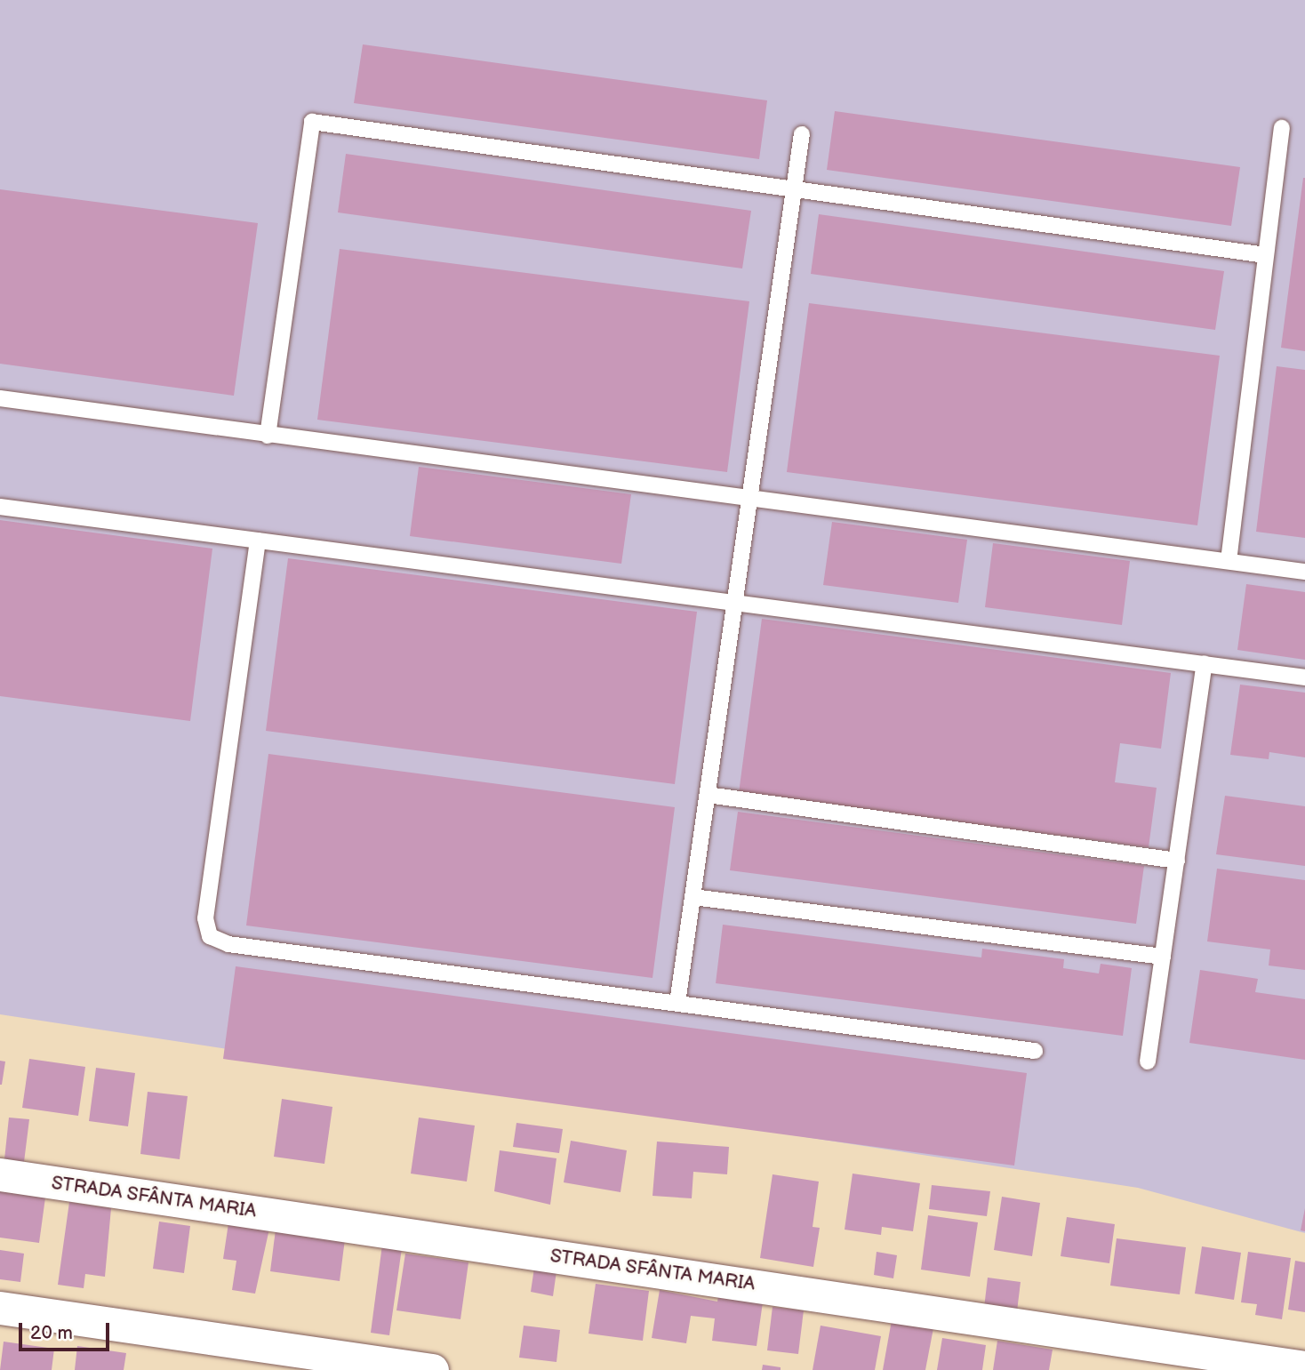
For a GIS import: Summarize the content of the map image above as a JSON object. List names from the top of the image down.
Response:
{
  "streets": {
    "street": ["STRADA SFÂNTA MARIA"]
  },
  "scale_bar": "20 m"
}
